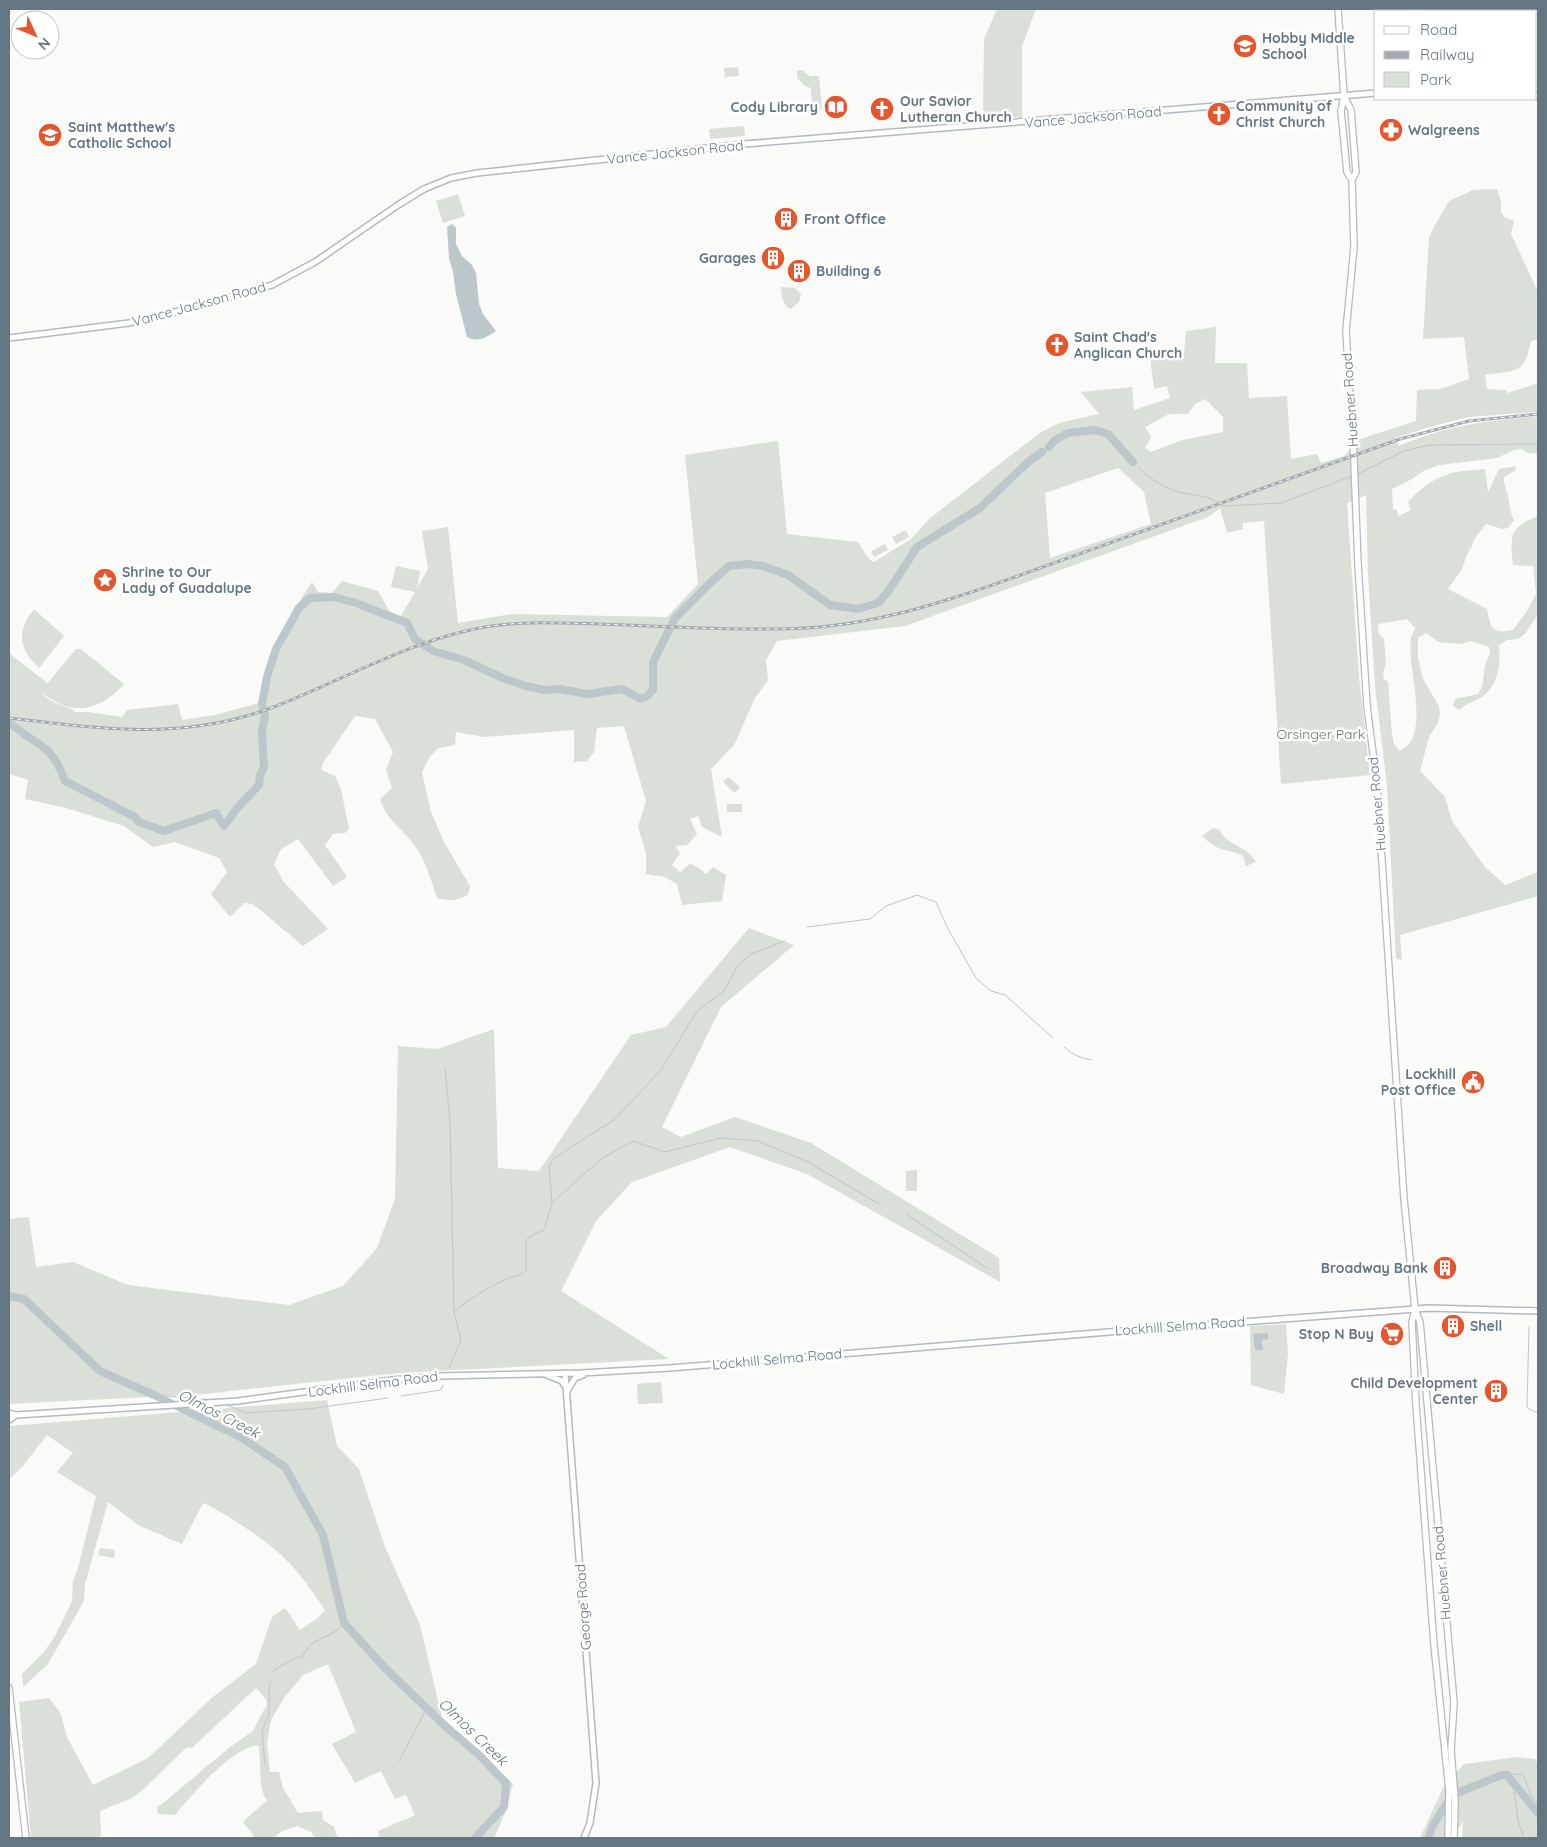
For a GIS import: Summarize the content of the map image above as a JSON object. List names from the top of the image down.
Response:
{
  "streets": {
    "main road": [
      "Vance Jackson Road",
      "Huebner Road",
      "Lockhill Selma Road",
      "George Road"
    ]
  },
  "crossings": [
    ["Vance Jackson Road", "Huebner Road"],
    ["Huebner Road", "Lockhill Selma Road"],
    ["Lockhill Selma Road", "George Road"]
  ],
  "water": ["Olmos Creek"],
  "parks": ["Orsinger Park"],
  "places": {
    "school or university": ["Hobby Middle School", "Saint Matthew's Catholic School"],
    "library": ["Cody Library"],
    "church": ["Our Savior Lutheran Church", "Community of Christ Church", "Saint Chad's Anglican Church"],
    "pharmacy": ["Walgreens"],
    "building": [
      "Front Office",
      "Garages",
      "Building 6",
      "Broadway Bank",
      "Shell",
      "Child Development Center"
    ],
    "place": ["Shrine to Our Lady of Guadalupe"],
    "public building": ["Lockhill Post Office"],
    "supermarket": ["Stop N Buy"]
  },
  "legend": ["Road", "Railway", "Park"],
  "north": "bottom right"
}
